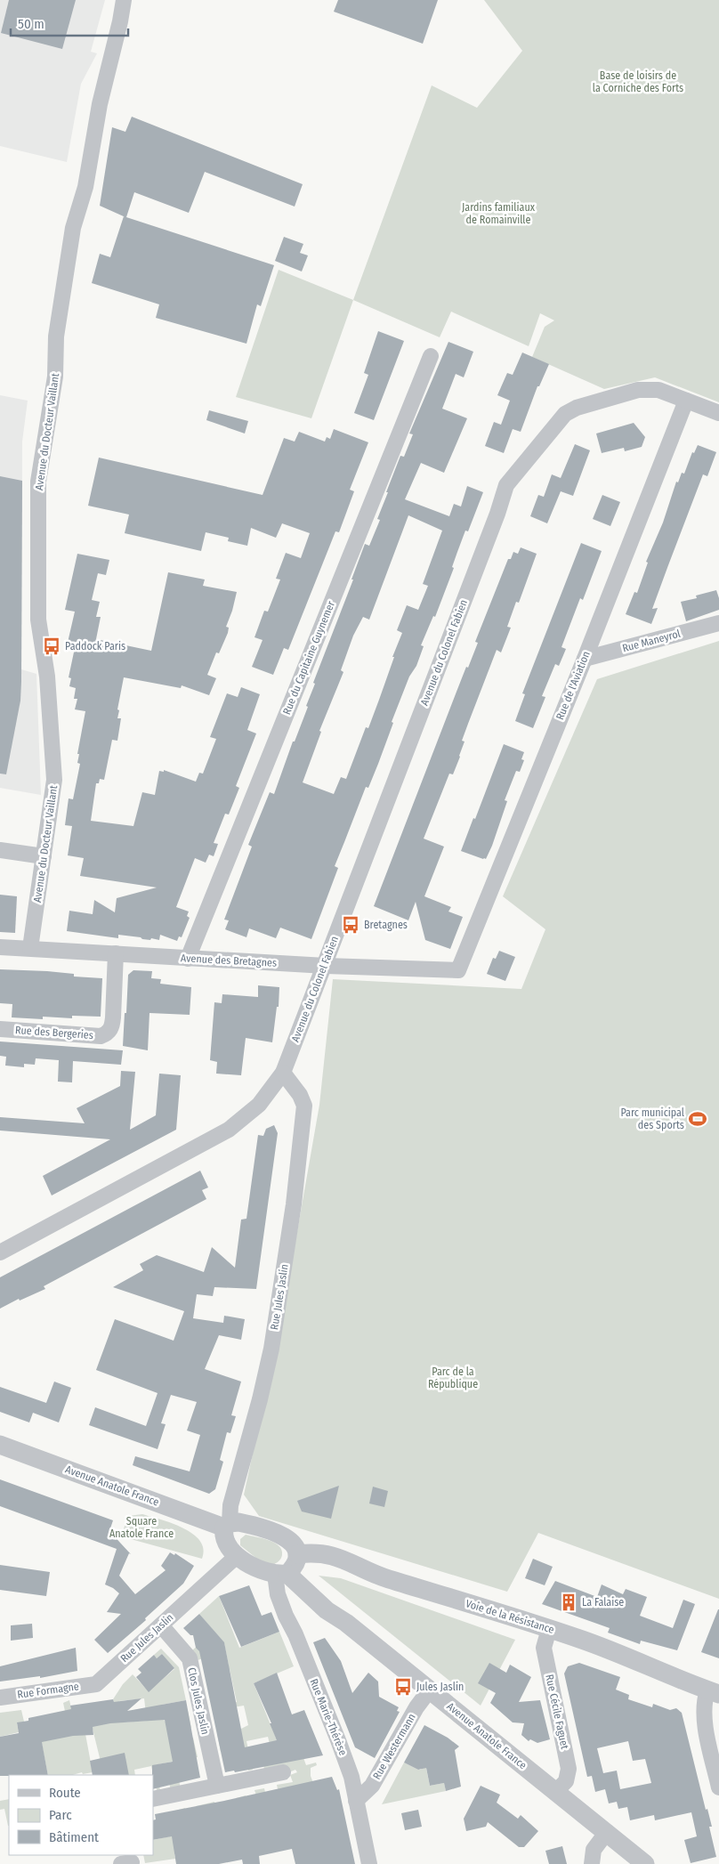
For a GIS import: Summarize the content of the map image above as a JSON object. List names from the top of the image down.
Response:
{
  "streets": {
    "street": [
      "Avenue du Docteur Vaillant",
      "Rue Maneyrol",
      "Avenue du Colonel Fabien",
      "Rue du Capitaine Guynemer",
      "Rue de l'Aviation",
      "Avenue des Bretagnes",
      "Rue des Bergeries",
      "Rue Jules Jaslin",
      "Avenue Anatole France",
      "Voie de la Résistance",
      "Rue Formagne",
      "Clos Jules Jaslin",
      "Rue Cécile Faguet",
      "Rue Marie-Thérèse",
      "Rue Westermann"
    ]
  },
  "crossings": [
    ["Avenue du Docteur Vaillant", "Avenue des Bretagnes"],
    ["Rue Maneyrol", "Rue de l'Aviation"],
    ["Avenue du Colonel Fabien", "Rue de l'Aviation"],
    ["Avenue du Colonel Fabien", "Avenue des Bretagnes"],
    ["Avenue du Colonel Fabien", "Rue Jules Jaslin"],
    ["Rue du Capitaine Guynemer", "Avenue des Bretagnes"],
    ["Rue de l'Aviation", "Avenue des Bretagnes"],
    ["Avenue des Bretagnes", "Rue des Bergeries"],
    ["Rue Jules Jaslin", "Avenue Anatole France"],
    ["Rue Jules Jaslin", "Rue Formagne"],
    ["Rue Jules Jaslin", "Clos Jules Jaslin"],
    ["Avenue Anatole France", "Voie de la Résistance"],
    ["Avenue Anatole France", "Rue Cécile Faguet"],
    ["Avenue Anatole France", "Rue Marie-Thérèse"],
    ["Avenue Anatole France", "Rue Westermann"],
    ["Voie de la Résistance", "Rue Cécile Faguet"],
    ["Rue Marie-Thérèse", "Rue Westermann"]
  ],
  "parks": [
    "Base de loisirs de la Corniche des Forts",
    "Jardins familiaux de Romainville",
    "Parc de la République",
    "Square Anatole France"
  ],
  "places": {
    "bus stop": ["Paddock Paris", "Bretagnes", "Jules Jaslin"],
    "sports": ["Parc municipal des Sports"],
    "building": ["La Falaise"]
  },
  "legend": ["Route", "Parc", "Bâtiment"],
  "scale_bar": "50 m"
}
